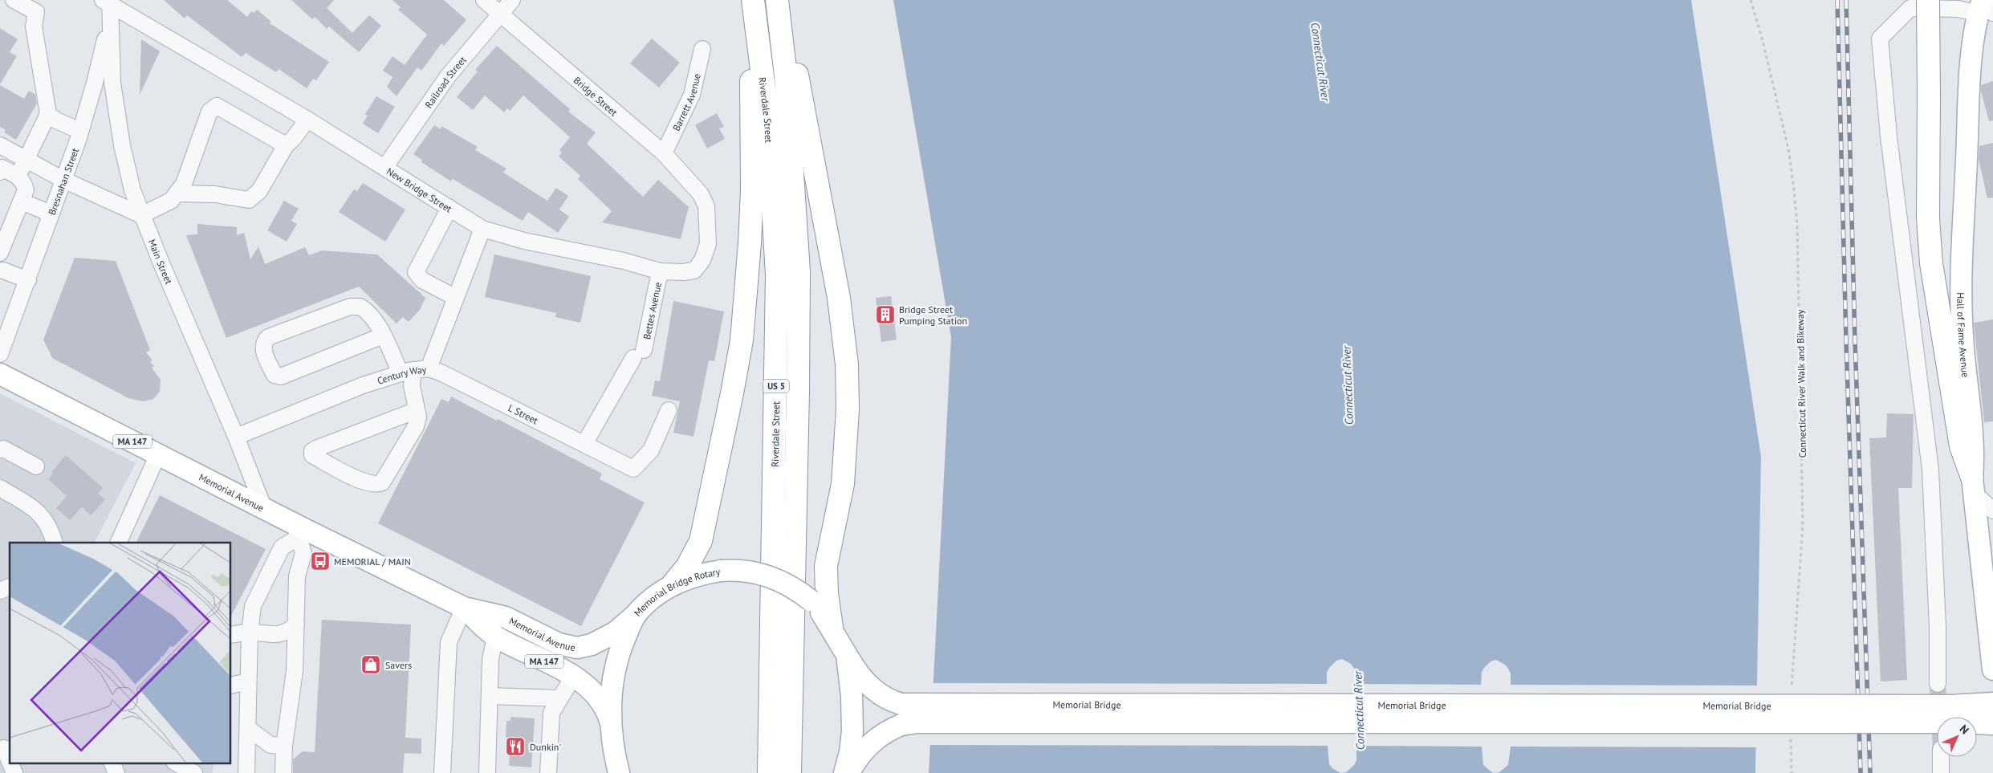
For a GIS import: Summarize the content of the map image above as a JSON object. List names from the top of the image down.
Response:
{
  "streets": {
    "highway": ["Riverdale Street", "US 5"],
    "main road": [
      "Hall of Fame Avenue",
      "MA 147",
      "Memorial Avenue",
      "Memorial Bridge Rotary",
      "Memorial Bridge"
    ],
    "street": [
      "Railroad Street",
      "Bridge Street",
      "Barrett Avenue",
      "Bresnahan Street",
      "New Bridge Street",
      "Main Street",
      "Bettes Avenue",
      "Century Way",
      "L Street"
    ],
    "path": ["Connecticut River Walk and Bikeway"]
  },
  "crossings": [
    ["Railroad Street", "Bridge Street"],
    ["Railroad Street", "New Bridge Street"],
    ["Bridge Street", "Barrett Avenue"],
    ["Bridge Street", "New Bridge Street"],
    ["Bresnahan Street", "New Bridge Street"],
    ["Bresnahan Street", "Main Street"],
    ["New Bridge Street", "Main Street"],
    ["New Bridge Street", "Bettes Avenue"],
    ["New Bridge Street", "Century Way"],
    ["Main Street", "Century Way"],
    ["Main Street", "Memorial Avenue"],
    ["Bettes Avenue", "L Street"],
    ["Century Way", "L Street"],
    ["Memorial Avenue", "Memorial Bridge Rotary"],
    ["Memorial Bridge Rotary", "Memorial Bridge"]
  ],
  "water": ["Connecticut River"],
  "places": {
    "building": ["Bridge Street Pumping Station"],
    "bus stop": ["MEMORIAL / MAIN"],
    "shop": ["Savers"],
    "restaurant": ["Dunkin'"]
  },
  "north": "top right"
}
